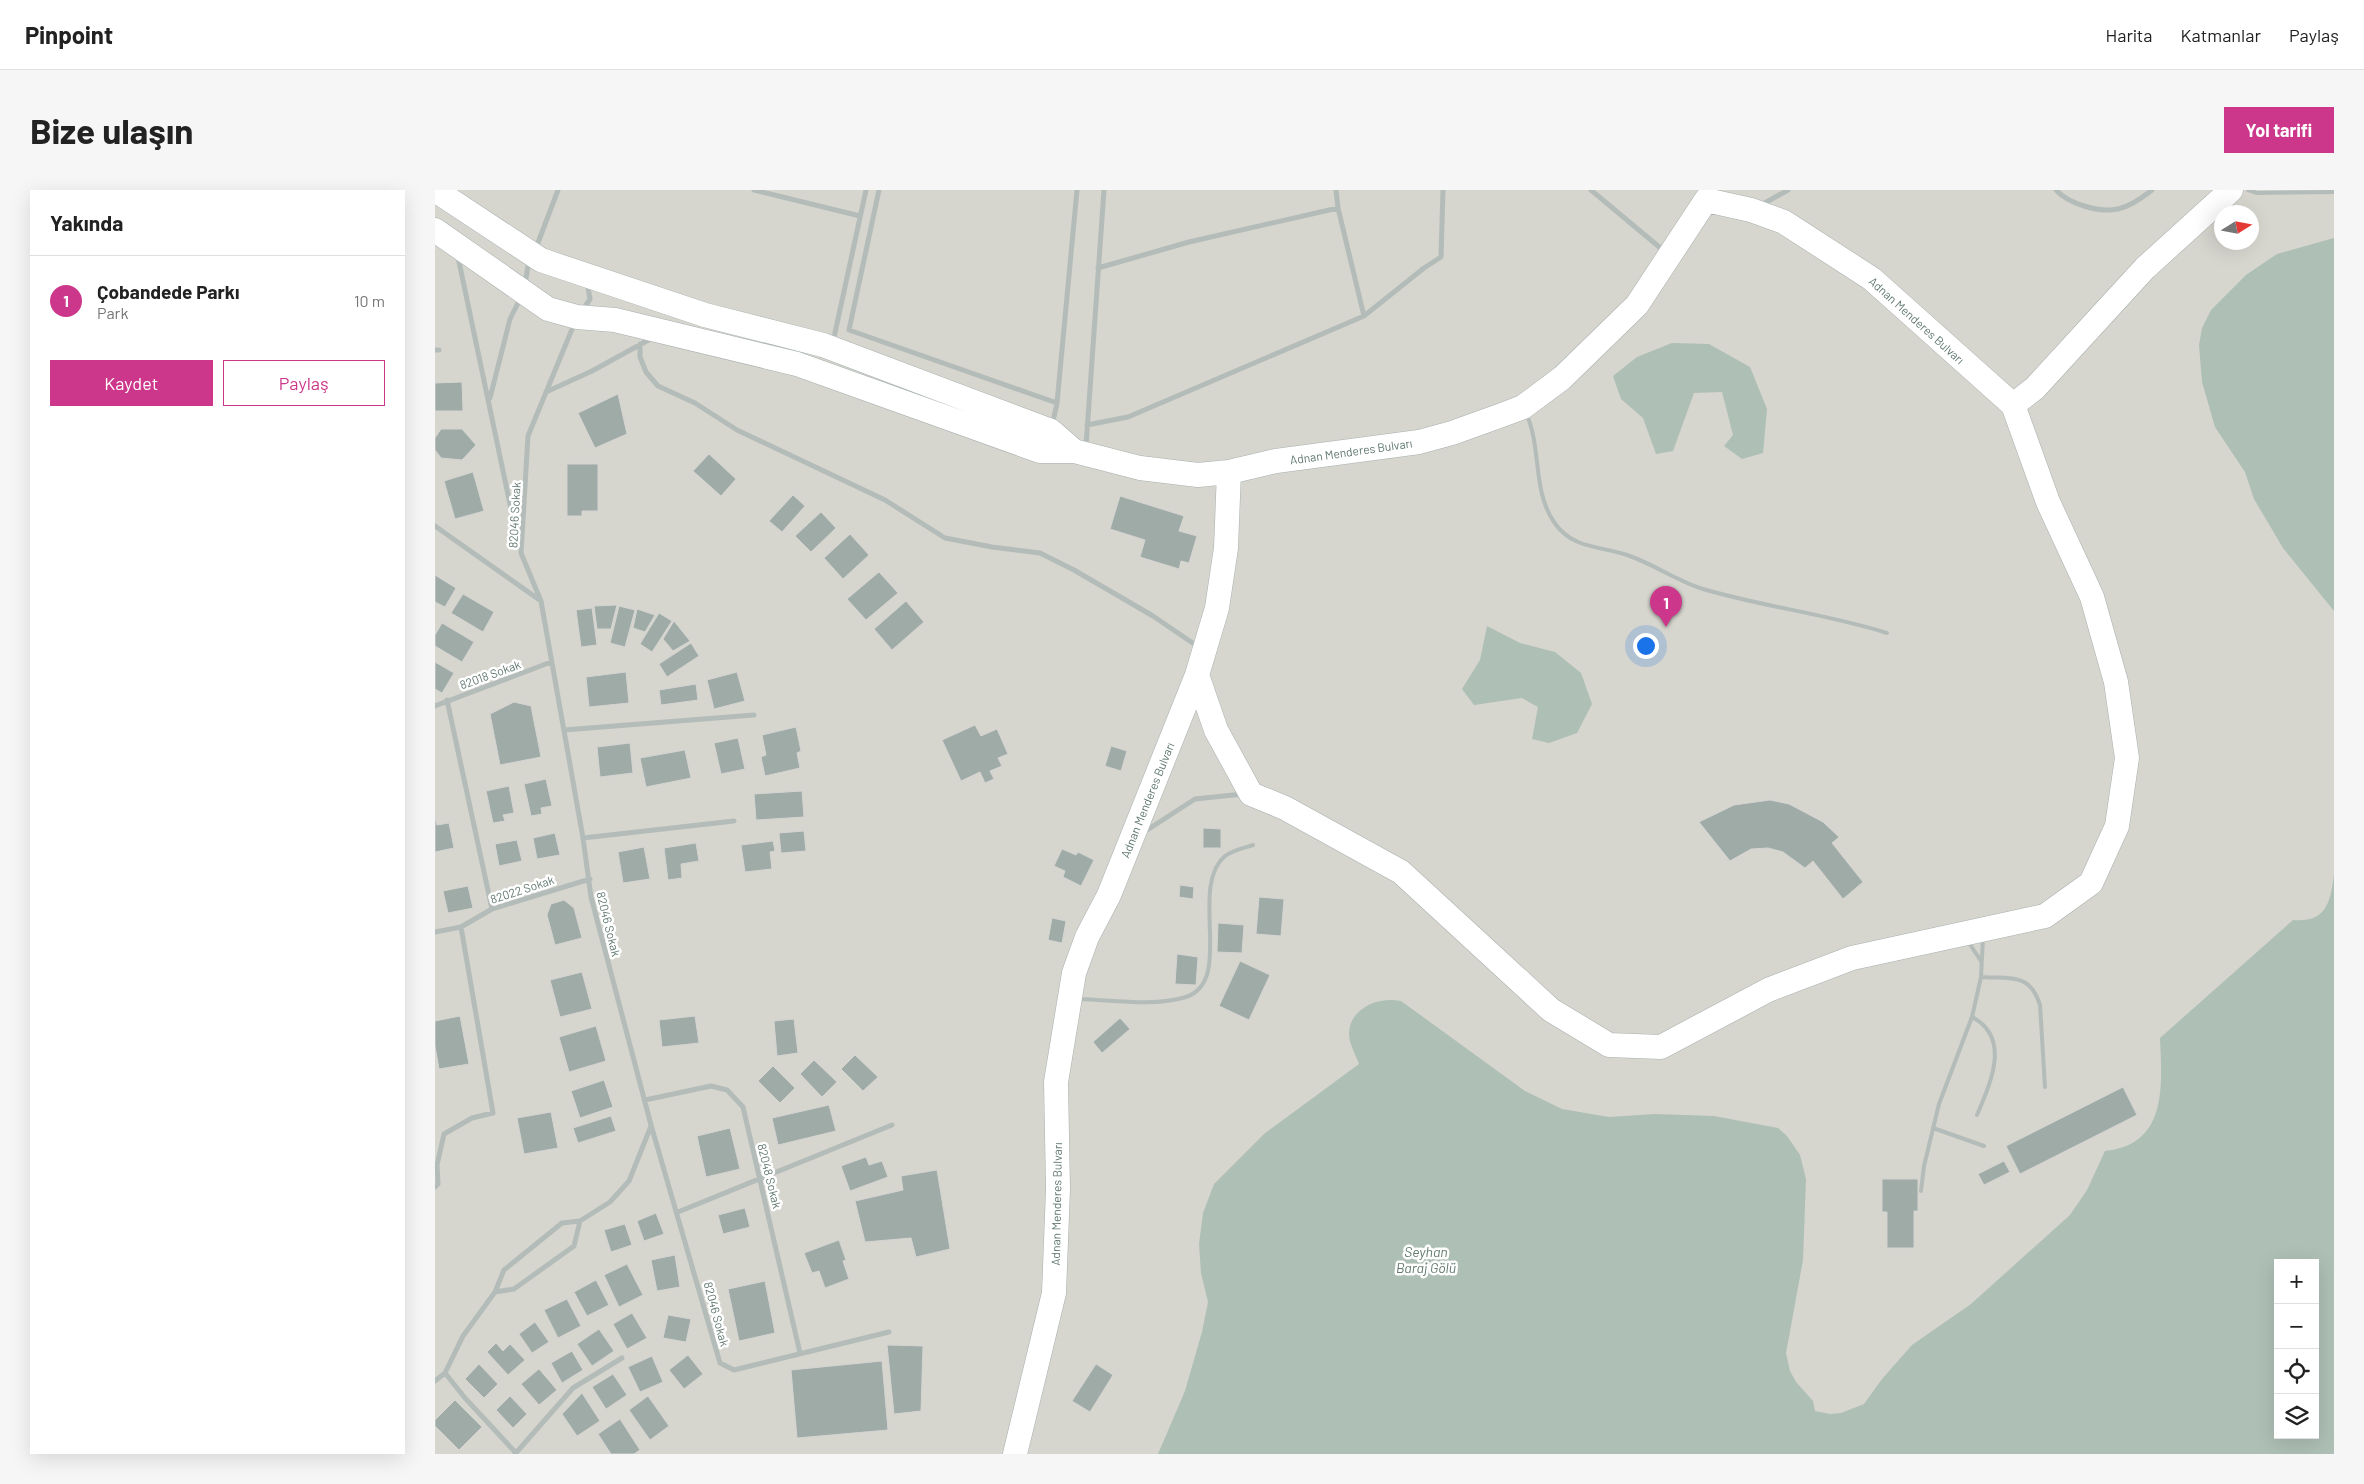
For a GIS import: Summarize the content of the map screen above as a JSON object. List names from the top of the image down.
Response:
{
  "streets": {
    "main road": ["Adnan Menderes Bulvarı"],
    "street": [
      "82046 Sokak",
      "82018 Sokak",
      "82022 Sokak",
      "82048 Sokak"
    ]
  },
  "crossings": [
    ["82046 Sokak", "82018 Sokak"],
    ["82046 Sokak", "82022 Sokak"],
    ["82046 Sokak", "82048 Sokak"]
  ],
  "water": ["Seyhan Baraj Gölü"],
  "north": "right",
  "page": {
    "header": "Pinpoint",
    "nav": ["Harita", "Katmanlar", "Paylaş"],
    "buttons": [
      "Yol tarifi",
      ["Kaydet", "Paylaş"]
    ],
    "title": "Bize ulaşın",
    "heading": "Yakında",
    "list": [
      {
        "mark": "1",
        "name": "Çobandede Parkı",
        "note": "Park",
        "value": "10 m"
      }
    ],
    "pins": "1",
    "map_buttons": ["+", "−"]
  }
}
